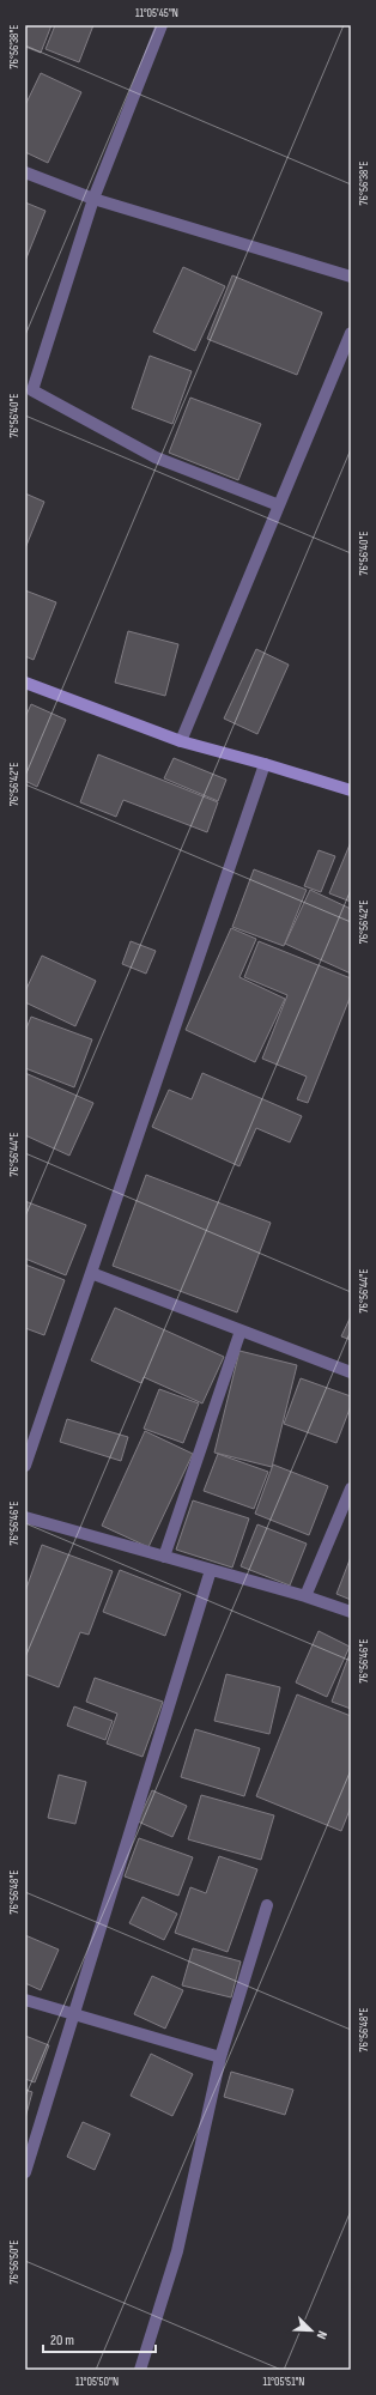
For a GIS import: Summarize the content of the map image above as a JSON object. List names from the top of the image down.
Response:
{
  "scale_bar": "20 m",
  "north": "bottom right",
  "coordinates": [
    "11°05'45\"N",
    "76°56'38\"E",
    "76°56'40\"E",
    "76°56'42\"E",
    "76°56'44\"E",
    "76°56'46\"E",
    "76°56'48\"E",
    "76°56'50\"E",
    "11°05'50\"N",
    "11°05'51\"N"
  ]
}
